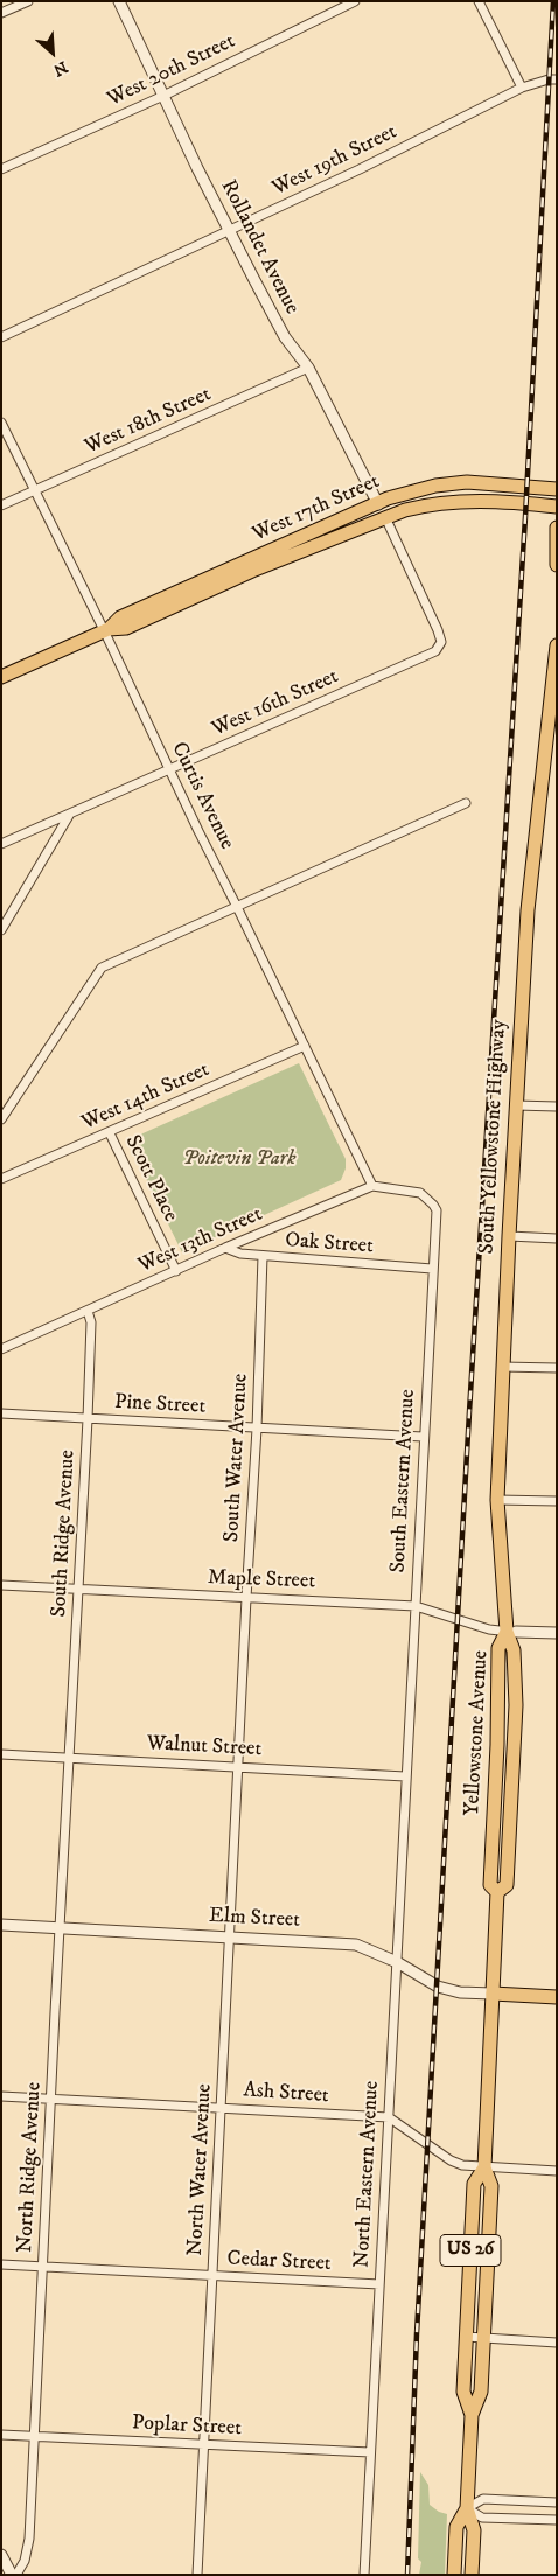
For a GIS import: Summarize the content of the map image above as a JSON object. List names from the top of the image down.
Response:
{
  "streets": {
    "main road": [
      "West 17th Street",
      "South Yellowstone Highway",
      "Yellowstone Avenue",
      "US 26"
    ],
    "street": [
      "West 20th Street",
      "West 19th Street",
      "Rollandet Avenue",
      "West 18th Street",
      "West 16th Street",
      "Curtis Avenue",
      "West 14th Street",
      "Scott Place",
      "West 13th Street",
      "Oak Street",
      "Pine Street",
      "South Water Avenue",
      "South Eastern Avenue",
      "South Ridge Avenue",
      "Maple Street",
      "Walnut Street",
      "Elm Street",
      "Ash Street",
      "North Ridge Avenue",
      "North Water Avenue",
      "North Eastern Avenue",
      "Cedar Street",
      "Poplar Street"
    ]
  },
  "crossings": [
    ["West 20th Street", "Rollandet Avenue"],
    ["West 19th Street", "Rollandet Avenue"],
    ["Rollandet Avenue", "West 18th Street"],
    ["Rollandet Avenue", "West 17th Street"],
    ["West 18th Street", "Curtis Avenue"],
    ["West 17th Street", "West 16th Street"],
    ["West 17th Street", "Curtis Avenue"],
    ["West 16th Street", "Curtis Avenue"],
    ["Curtis Avenue", "West 14th Street"],
    ["Curtis Avenue", "West 13th Street"],
    ["Curtis Avenue", "South Eastern Avenue"],
    ["West 14th Street", "Scott Place"],
    ["South Yellowstone Highway", "Maple Street"],
    ["South Yellowstone Highway", "Yellowstone Avenue"],
    ["Scott Place", "West 13th Street"],
    ["West 13th Street", "Oak Street"],
    ["West 13th Street", "South Eastern Avenue"],
    ["West 13th Street", "South Ridge Avenue"],
    ["Oak Street", "South Water Avenue"],
    ["Oak Street", "South Eastern Avenue"],
    ["Pine Street", "South Water Avenue"],
    ["Pine Street", "South Eastern Avenue"],
    ["Pine Street", "South Ridge Avenue"],
    ["South Water Avenue", "Maple Street"],
    ["South Water Avenue", "Walnut Street"],
    ["South Water Avenue", "North Water Avenue"],
    ["South Eastern Avenue", "Maple Street"],
    ["South Eastern Avenue", "Walnut Street"],
    ["South Eastern Avenue", "North Eastern Avenue"],
    ["South Ridge Avenue", "Maple Street"],
    ["South Ridge Avenue", "Walnut Street"],
    ["South Ridge Avenue", "North Ridge Avenue"],
    ["Maple Street", "Yellowstone Avenue"],
    ["Yellowstone Avenue", "Elm Street"],
    ["Walnut Street", "North Ridge Avenue"],
    ["Walnut Street", "North Water Avenue"],
    ["Walnut Street", "North Eastern Avenue"],
    ["Elm Street", "North Ridge Avenue"],
    ["Elm Street", "North Water Avenue"],
    ["Elm Street", "North Eastern Avenue"],
    ["Ash Street", "North Ridge Avenue"],
    ["Ash Street", "North Water Avenue"],
    ["Ash Street", "North Eastern Avenue"],
    ["North Ridge Avenue", "Cedar Street"],
    ["North Ridge Avenue", "Poplar Street"],
    ["North Water Avenue", "Cedar Street"],
    ["North Water Avenue", "Poplar Street"],
    ["North Eastern Avenue", "Cedar Street"],
    ["North Eastern Avenue", "Poplar Street"]
  ],
  "parks": ["Poitevin Park"],
  "north": "bottom right"
}
